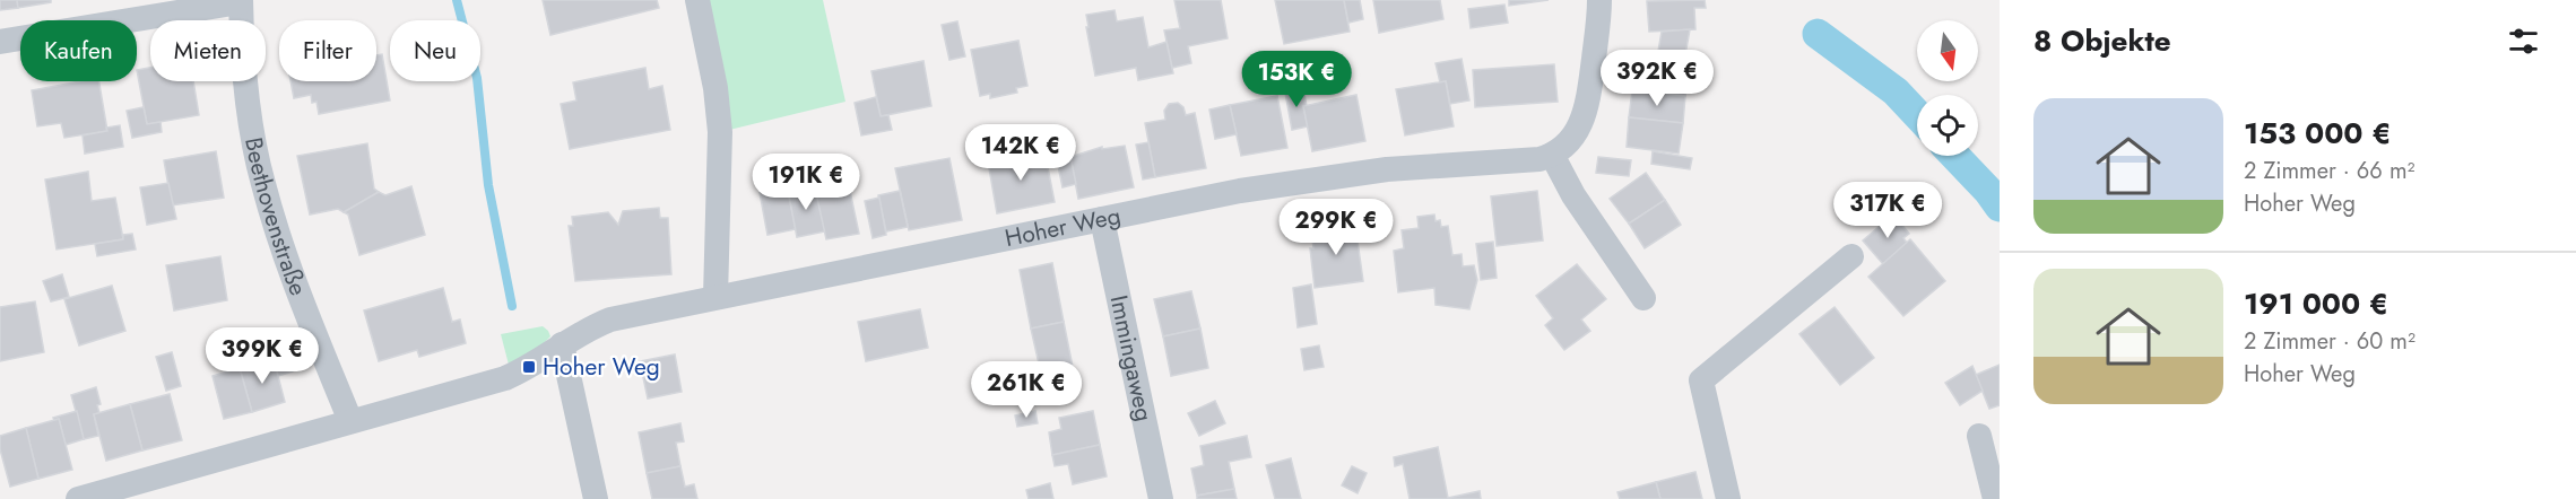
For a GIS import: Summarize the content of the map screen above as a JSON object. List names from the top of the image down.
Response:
{
  "streets": {
    "street": ["Beethovenstraße", "Hoher Weg", "Immingaweg"]
  },
  "crossings": [
    ["Beethovenstraße", "Hoher Weg"],
    ["Hoher Weg", "Immingaweg"]
  ],
  "places": {
    "transit": ["Hoher Weg"]
  },
  "north": "bottom",
  "page": {
    "heading": "8 Objekte",
    "chip": [
      "Kaufen",
      "Mieten",
      "Filter",
      "Neu"
    ],
    "price": [
      "392K €",
      "153K €",
      "142K €",
      "191K €",
      "317K €",
      "299K €",
      "399K €",
      "261K €"
    ],
    "list": [
      {
        "name": "153 000 €",
        "note": "2 Zimmer · 66 m² · Hoher Weg"
      },
      {
        "name": "191 000 €",
        "note": "2 Zimmer · 60 m² · Hoher Weg"
      }
    ]
  }
}
